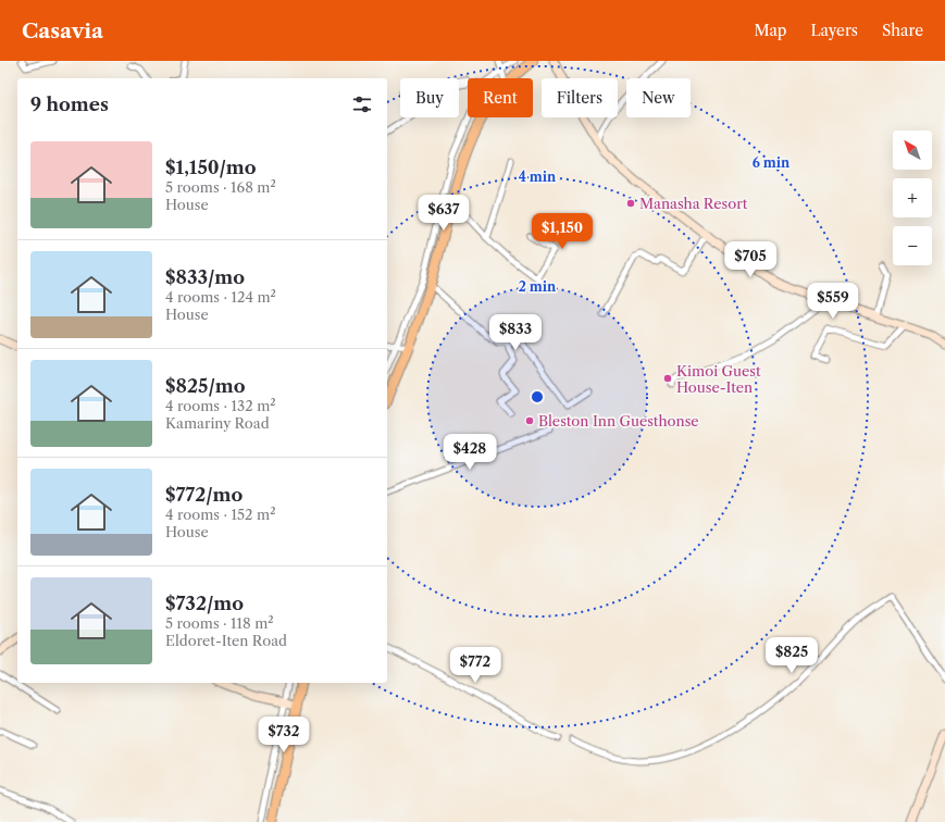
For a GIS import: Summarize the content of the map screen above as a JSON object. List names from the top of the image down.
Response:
{
  "places": ["Manasha Resort", "Kimoi Guest House-Iten", "Bleston Inn Guesthonse"],
  "north": "top left",
  "page": {
    "header": "Casavia",
    "nav": ["Map", "Layers", "Share"],
    "chip": [
      "Buy",
      "Rent",
      "Filters",
      "New"
    ],
    "heading": "9 homes",
    "map_buttons": ["+", "−"],
    "list": [
      {
        "name": "$1,150/mo",
        "note": "5 rooms · 168 m² · House"
      },
      {
        "name": "$833/mo",
        "note": "4 rooms · 124 m² · House"
      },
      {
        "name": "$825/mo",
        "note": "4 rooms · 132 m² · Kamariny Road"
      },
      {
        "name": "$772/mo",
        "note": "4 rooms · 152 m² · House"
      },
      {
        "name": "$732/mo",
        "note": "5 rooms · 118 m² · Eldoret-Iten Road"
      }
    ],
    "price": [
      "$637",
      "$1,150",
      "$705",
      "$559",
      "$833",
      "$428",
      "$825",
      "$772",
      "$732"
    ]
  },
  "rings": ["6 min", "4 min", "2 min"]
}
